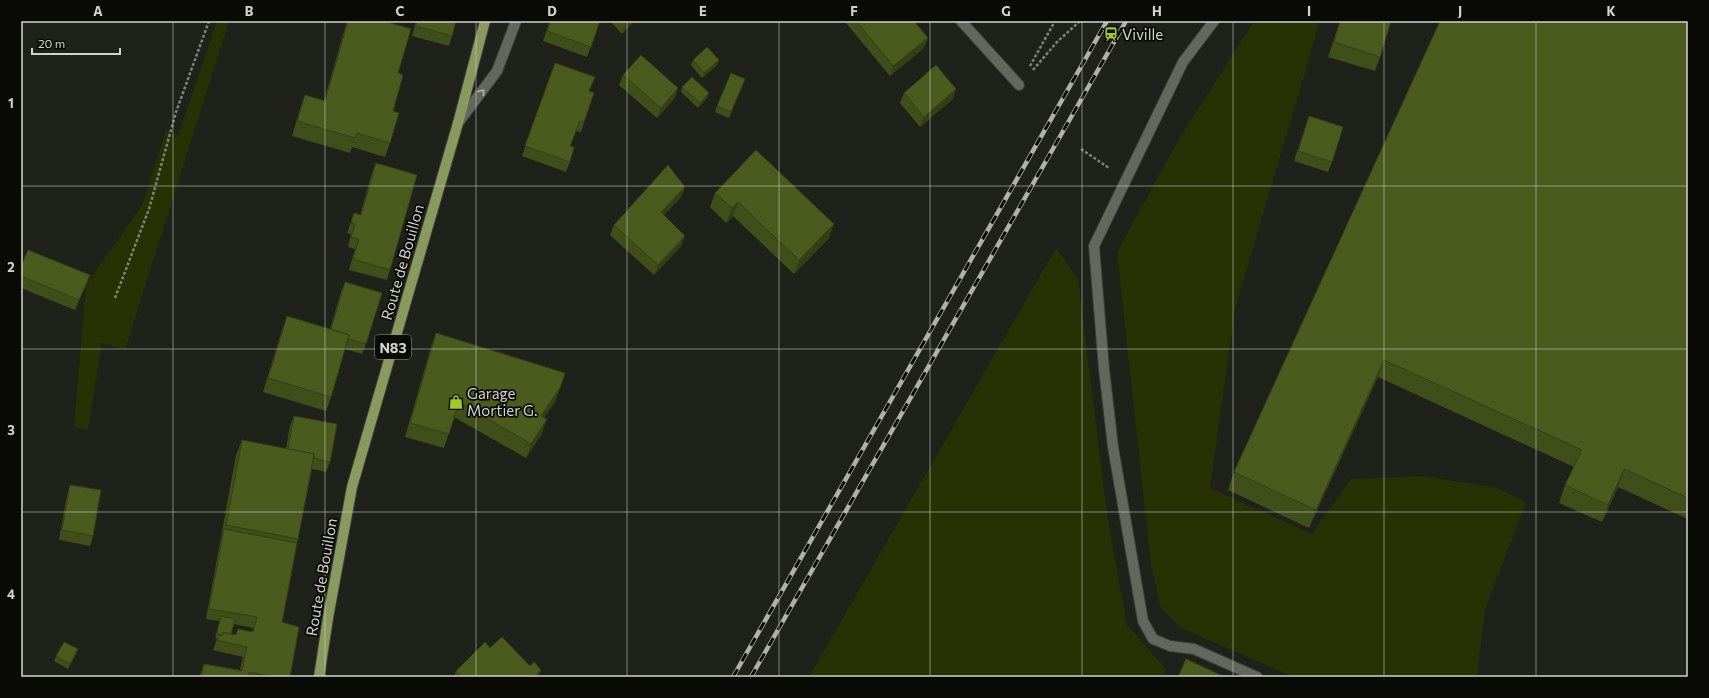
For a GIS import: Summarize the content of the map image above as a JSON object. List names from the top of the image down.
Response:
{
  "streets": {
    "main road": ["Route de Bouillon", "N83"]
  },
  "places": {
    "station": ["Viville"],
    "shop": ["Garage Mortier G."]
  },
  "scale_bar": "20 m",
  "grid": {
    "columns": [
      "A",
      "B",
      "C",
      "D",
      "E",
      "F",
      "G",
      "H",
      "I",
      "J",
      "K"
    ],
    "rows": [
      "1",
      "2",
      "3",
      "4"
    ]
  }
}
